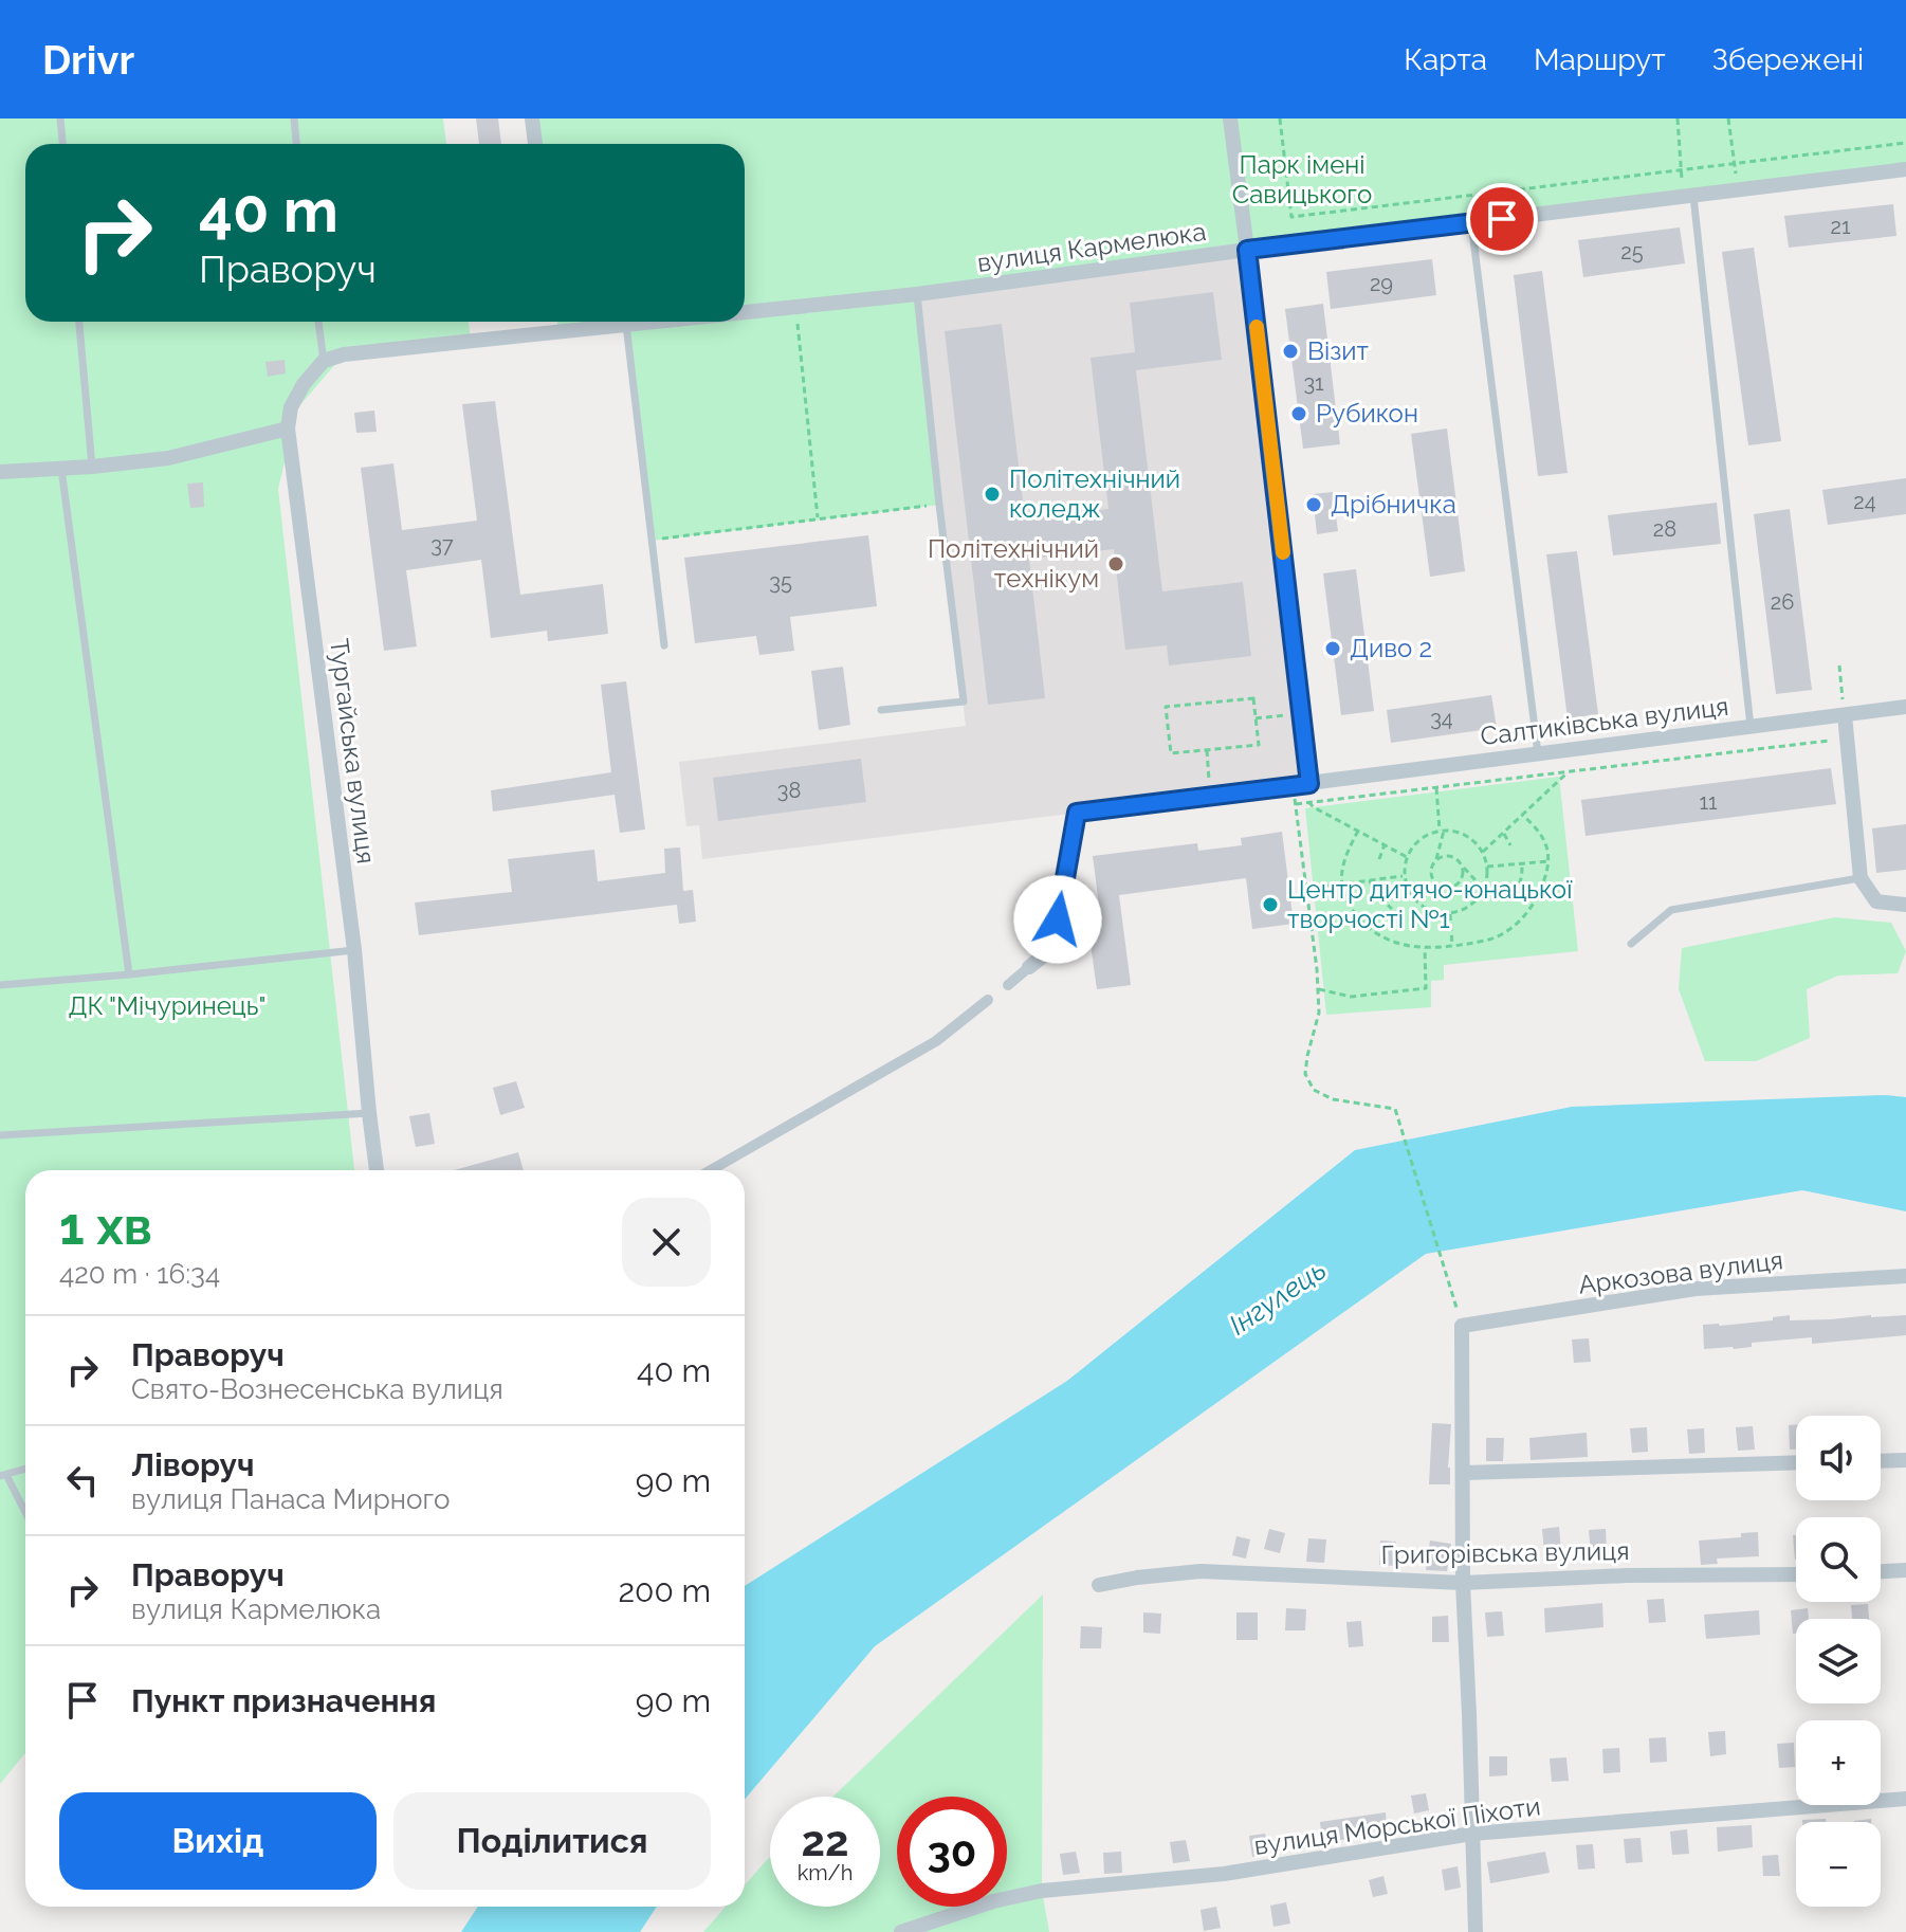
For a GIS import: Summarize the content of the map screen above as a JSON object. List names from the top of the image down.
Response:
{
  "streets": {
    "street": [
      "вулиця Кармелюка",
      "Салтиківська вулиця",
      "Тургайська вулиця",
      "Аркозова вулиця",
      "Григорівська вулиця",
      "вулиця Морської Піхоти"
    ]
  },
  "crossings": [
    ["вулиця Кармелюка", "Тургайська вулиця"]
  ],
  "water": ["Інгулець"],
  "parks": ["Парк імені Савицького", "ДК \"Мічуринець\""],
  "places": [
    "Візит",
    "Рубикон",
    "Політехнічний коледж",
    "Дрібничка",
    "Політехнічний технікум",
    "Диво 2",
    "Центр дитячо-юнацької творчості №1"
  ],
  "house_numbers": [
    "21",
    "25",
    "29",
    "31",
    "24",
    "28",
    "37",
    "35",
    "26",
    "34",
    "38",
    "11"
  ],
  "page": {
    "header": "Drivr",
    "nav": ["Карта", "Маршрут", "Збережені"],
    "turn": ["40 m", "Праворуч"],
    "heading": ["1 хв", "420 m · 16:34"],
    "list": [
      {
        "name": "Праворуч",
        "note": "Свято-Вознесенська вулиця",
        "value": "40 m"
      },
      {
        "name": "Ліворуч",
        "note": "вулиця Панаса Мирного",
        "value": "90 m"
      },
      {
        "name": "Праворуч",
        "note": "вулиця Кармелюка",
        "value": "200 m"
      },
      {
        "name": "Пункт призначення",
        "value": "90 m"
      }
    ],
    "map_buttons": ["+", "−"],
    "buttons": ["Вихід", "Поділитися"],
    "speed": "22 km/h",
    "limit": "30"
  }
}
